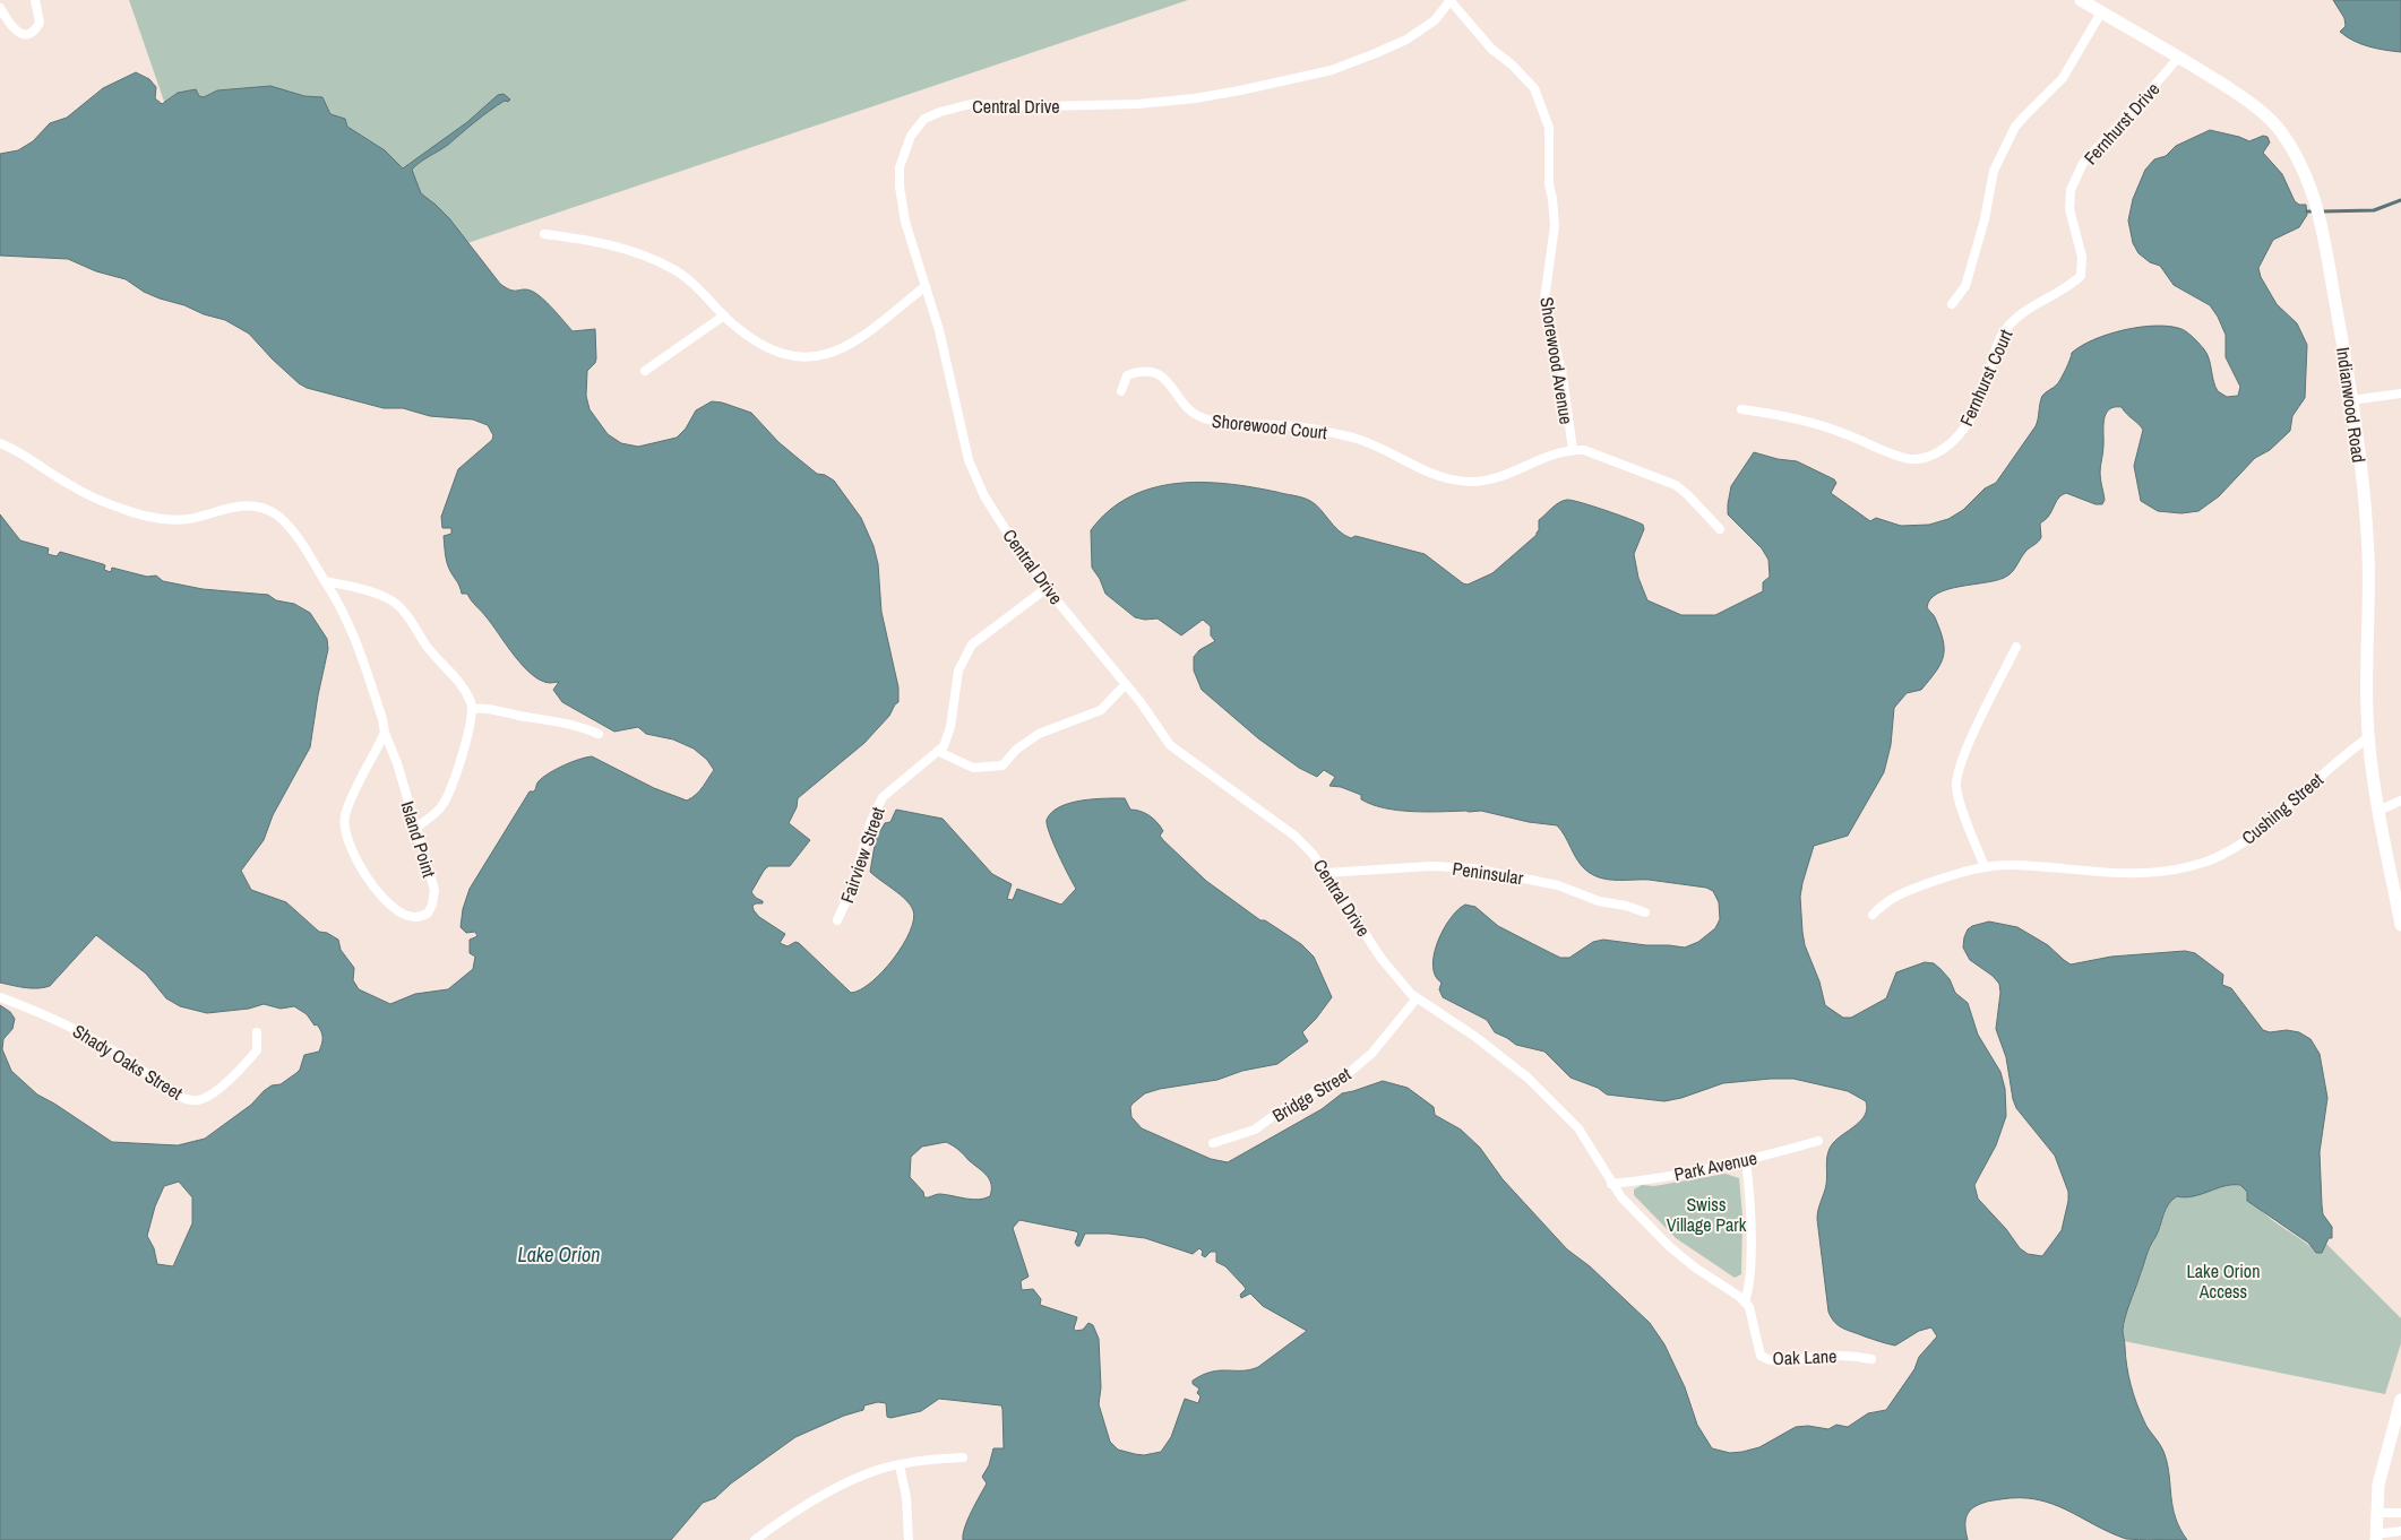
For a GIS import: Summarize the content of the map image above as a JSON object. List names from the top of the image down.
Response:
{
  "streets": {
    "street": [
      "Central Drive",
      "Fernhurst Drive",
      "Shorewood Avenue",
      "Fernhurst Court",
      "Indianwood Road",
      "Shorewood Court",
      "Cushing Street",
      "Island Point",
      "Fairview Street",
      "Peninsular",
      "Shady Oaks Street",
      "Bridge Street",
      "Park Avenue",
      "Oak Lane"
    ]
  },
  "crossings": [
    ["Central Drive", "Shorewood Avenue"],
    ["Central Drive", "Fairview Street"],
    ["Central Drive", "Peninsular"],
    ["Central Drive", "Bridge Street"],
    ["Central Drive", "Park Avenue"],
    ["Central Drive", "Oak Lane"],
    ["Fernhurst Drive", "Fernhurst Court"],
    ["Fernhurst Drive", "Indianwood Road"],
    ["Shorewood Avenue", "Shorewood Court"],
    ["Indianwood Road", "Cushing Street"]
  ],
  "water": ["Lake Orion"],
  "parks": ["Swiss Village Park", "Lake Orion Access"]
}
